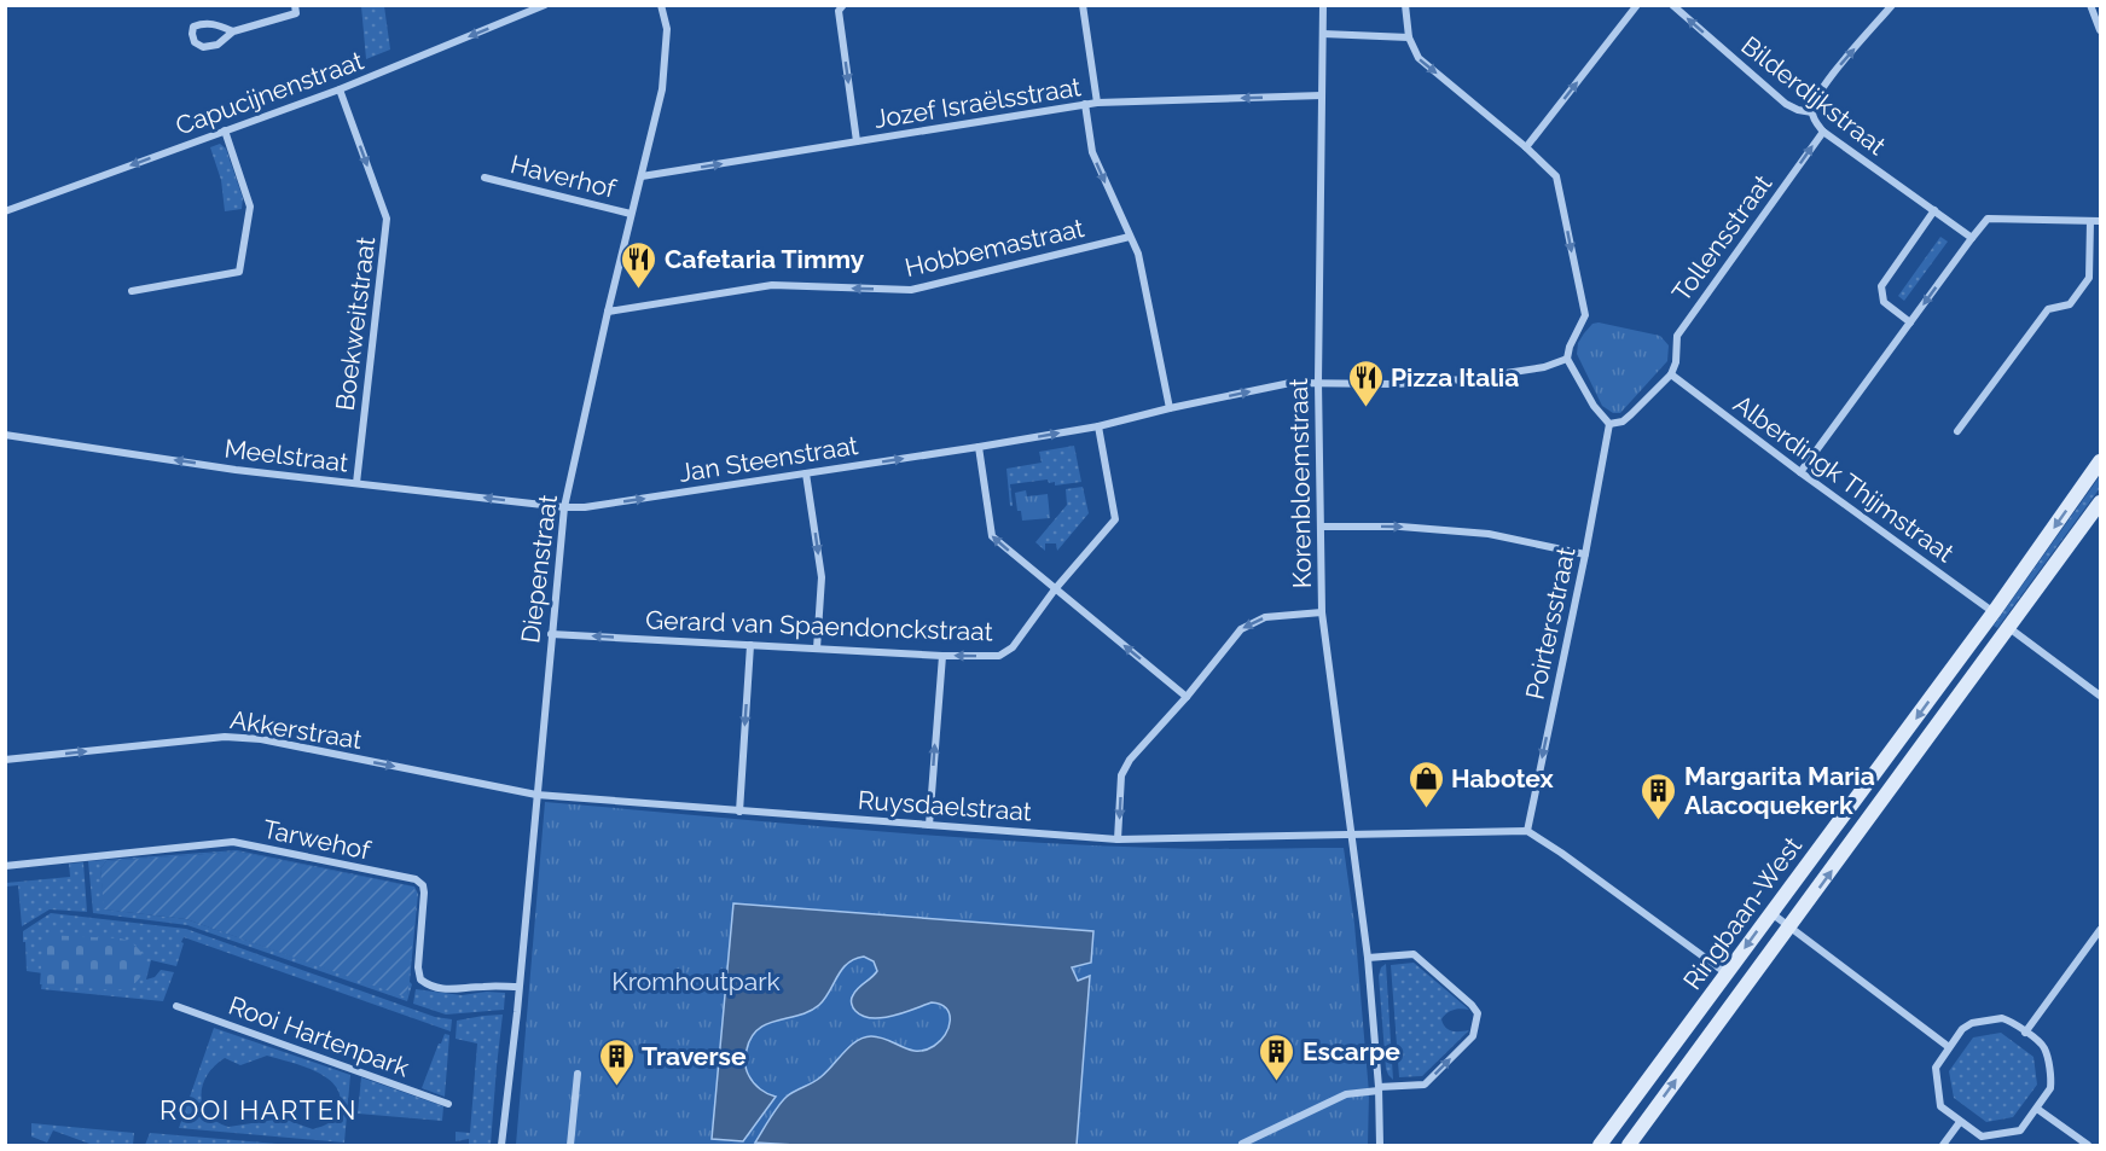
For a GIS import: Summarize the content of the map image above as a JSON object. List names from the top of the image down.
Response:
{
  "streets": {
    "main road": ["Ringbaan-West"],
    "street": [
      "Capucijnenstraat",
      "Bilderdijkstraat",
      "Jozef Israëlsstraat",
      "Haverhof",
      "Tollensstraat",
      "Hobbemastraat",
      "Boekweitstraat",
      "Meelstraat",
      "Jan Steenstraat",
      "Alberdingk Thijmstraat",
      "Korenbloemstraat",
      "Diepenstraat",
      "Poirtersstraat",
      "Gerard van Spaendonckstraat",
      "Akkerstraat",
      "Ruysdaelstraat",
      "Tarwehof",
      "Rooi Hartenpark"
    ]
  },
  "crossings": [
    ["Capucijnenstraat", "Boekweitstraat"],
    ["Bilderdijkstraat", "Tollensstraat"],
    ["Jozef Israëlsstraat", "Korenbloemstraat"],
    ["Jozef Israëlsstraat", "Diepenstraat"],
    ["Haverhof", "Diepenstraat"],
    ["Tollensstraat", "Alberdingk Thijmstraat"],
    ["Hobbemastraat", "Diepenstraat"],
    ["Boekweitstraat", "Meelstraat"],
    ["Meelstraat", "Jan Steenstraat"],
    ["Meelstraat", "Diepenstraat"],
    ["Jan Steenstraat", "Korenbloemstraat"],
    ["Jan Steenstraat", "Diepenstraat"],
    ["Jan Steenstraat", "Gerard van Spaendonckstraat"],
    ["Alberdingk Thijmstraat", "Ringbaan-West"],
    ["Korenbloemstraat", "Ruysdaelstraat"],
    ["Diepenstraat", "Gerard van Spaendonckstraat"],
    ["Diepenstraat", "Akkerstraat"],
    ["Diepenstraat", "Ruysdaelstraat"],
    ["Diepenstraat", "Tarwehof"],
    ["Poirtersstraat", "Ruysdaelstraat"],
    ["Akkerstraat", "Ruysdaelstraat"]
  ],
  "one_way": [
    "Capucijnenstraat",
    "Bilderdijkstraat",
    "Tollensstraat",
    "Hobbemastraat",
    "Boekweitstraat",
    "Meelstraat",
    "Jan Steenstraat",
    "Poirtersstraat",
    "Gerard van Spaendonckstraat",
    "Akkerstraat"
  ],
  "districts": ["ROOI HARTEN"],
  "parks": ["Kromhoutpark"],
  "places": {
    "restaurant": ["Cafetaria Timmy", "Pizza Italia"],
    "shop": ["Habotex"],
    "building": ["Margarita Maria Alacoquekerk", "Escarpe", "Traverse"]
  }
}
